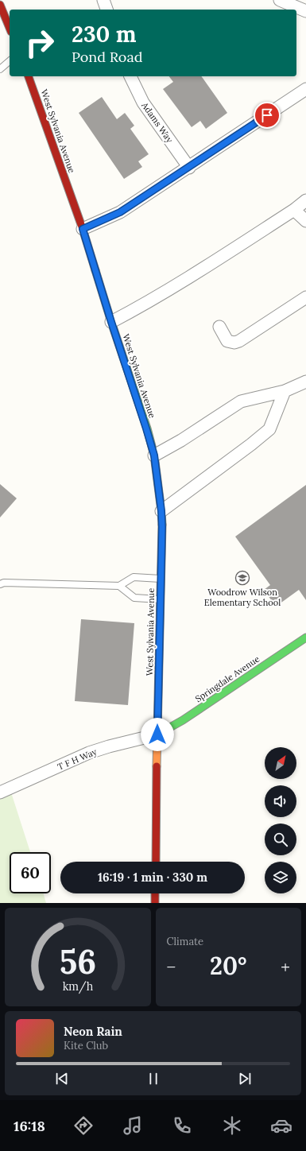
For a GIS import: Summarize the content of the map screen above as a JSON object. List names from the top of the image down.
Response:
{
  "streets": {
    "main road": ["West Sylvania Avenue", "Springdale Avenue"],
    "street": ["Adams Way", "T F H Way"]
  },
  "crossings": [
    ["West Sylvania Avenue", "Springdale Avenue"],
    ["West Sylvania Avenue", "T F H Way"],
    ["Springdale Avenue", "T F H Way"]
  ],
  "places": {
    "school or university": ["Woodrow Wilson Elementary School"]
  },
  "north": "top right",
  "page": {
    "turn": ["230 m", "Pond Road"],
    "limit": "60",
    "trip": "16:19 · 1 min · 330 m",
    "tile": "Climate",
    "heat": ["−", "20°", "+"],
    "song": ["Neon Rain", "Kite Club"],
    "tabs": "16:18",
    "gauge": ["56", "km/h"]
  }
}
